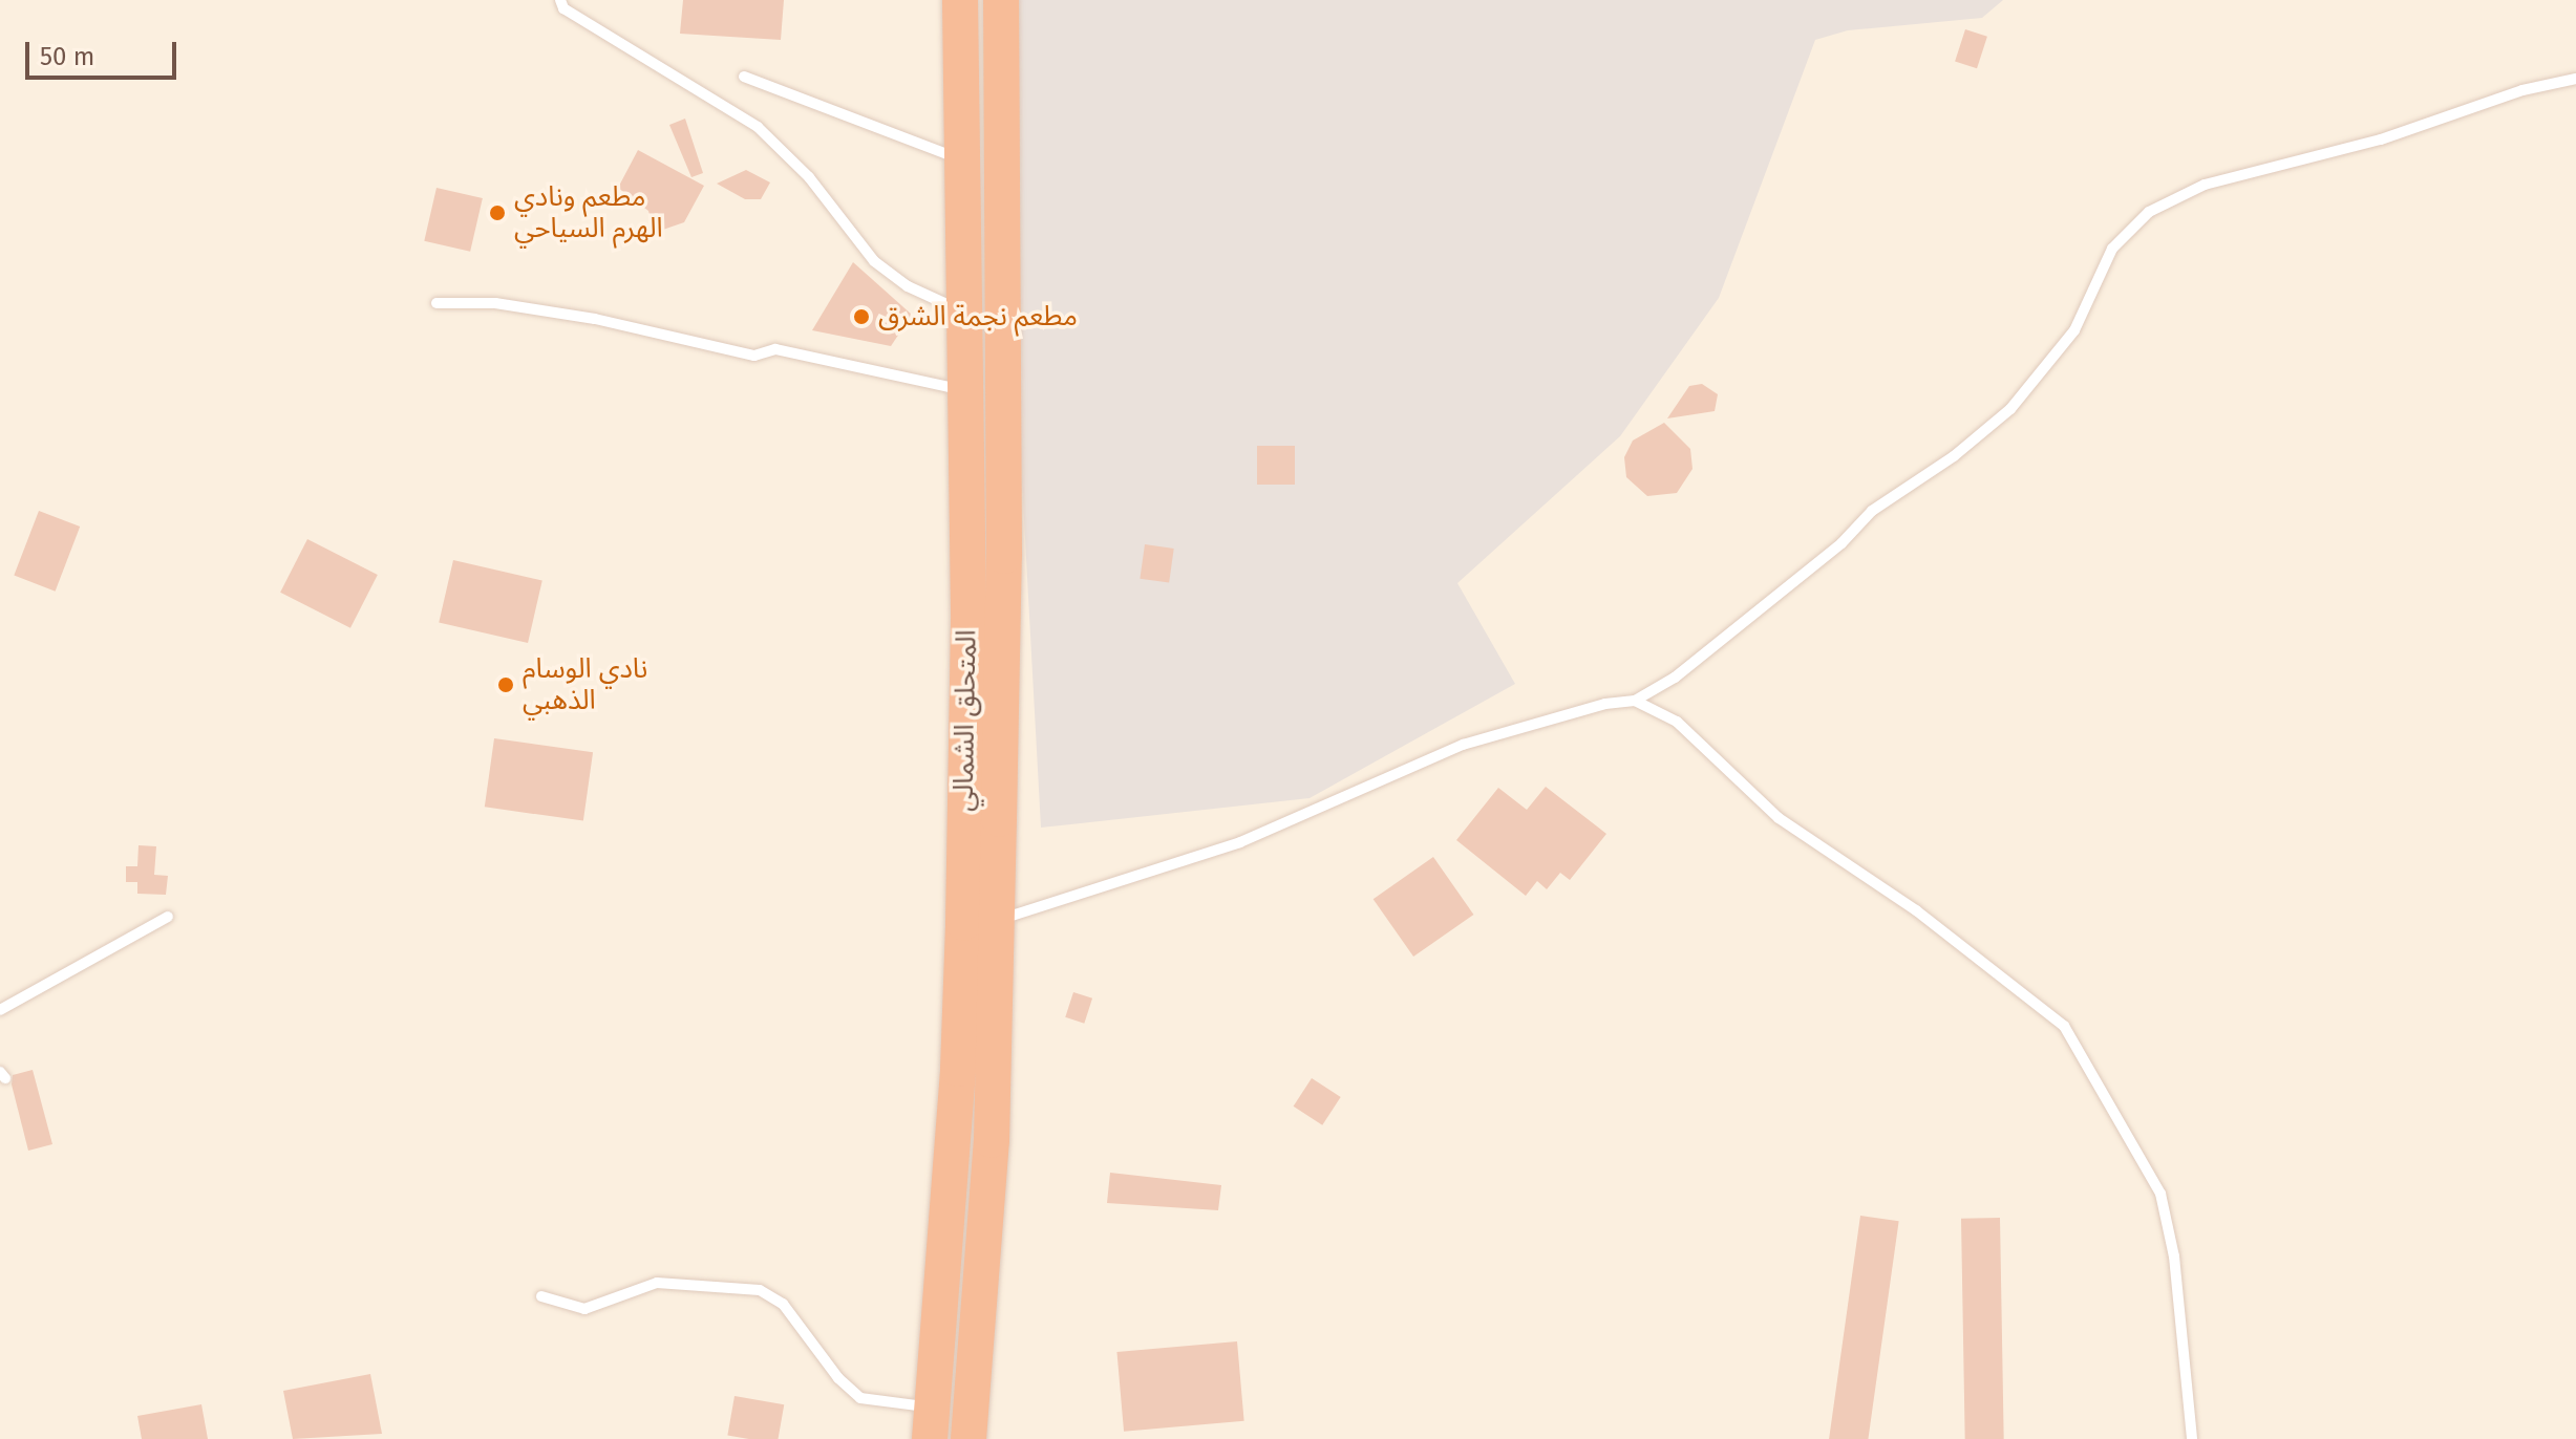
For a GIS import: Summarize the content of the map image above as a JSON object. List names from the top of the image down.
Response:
{
  "streets": {
    "highway": ["المتحلق الشمالي"]
  },
  "places": ["مطعم ونادي الهرم السياحي", "مطعم نجمة الشرق", "نادي الوسام الذهبي"],
  "scale_bar": "50 m"
}
